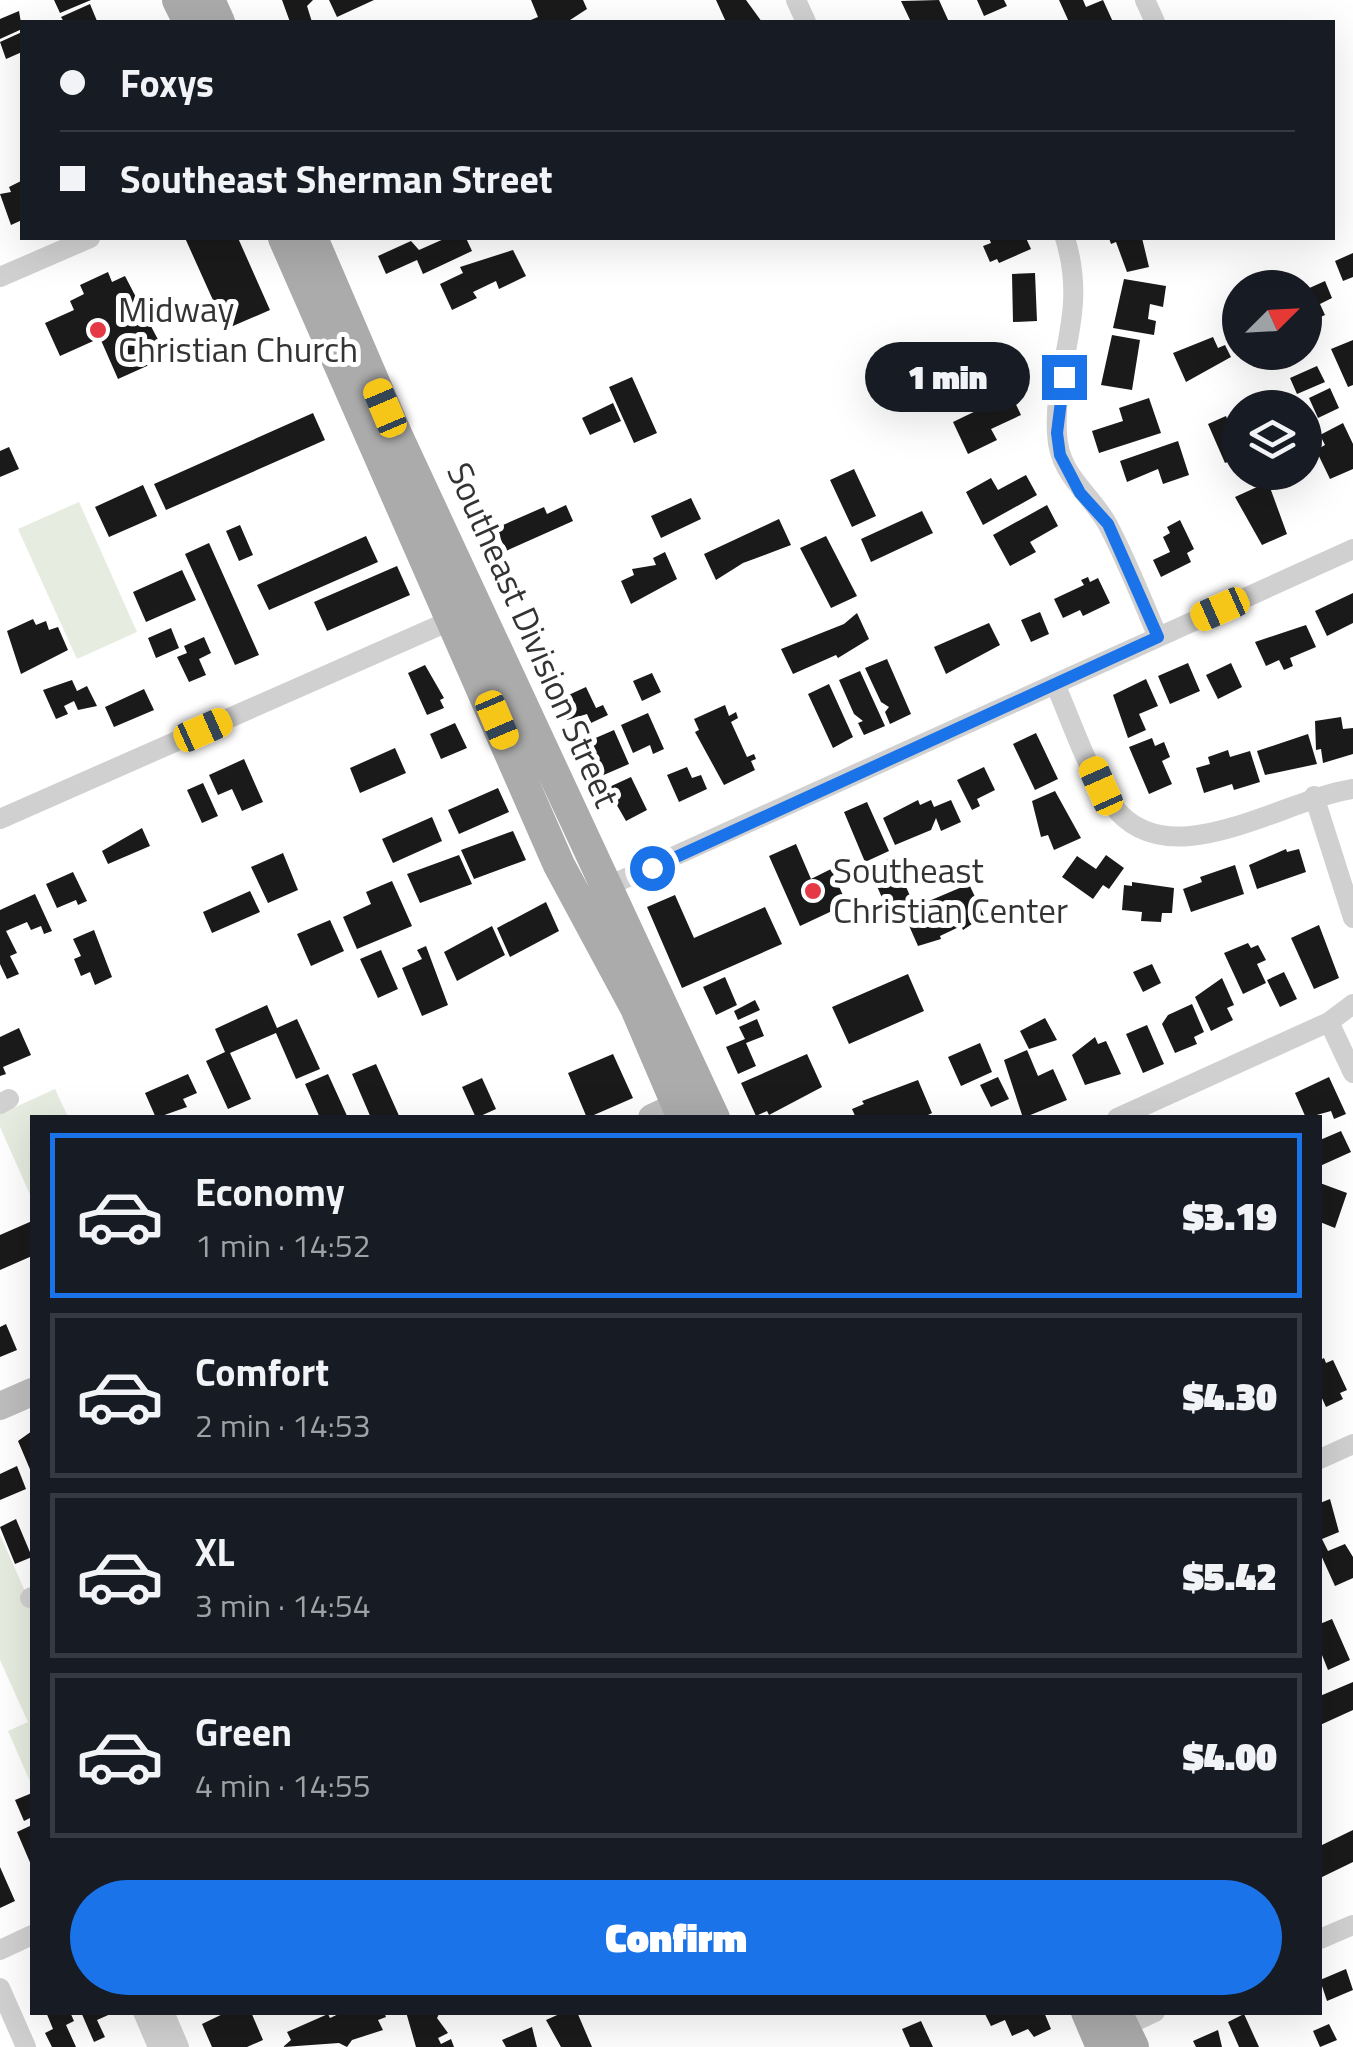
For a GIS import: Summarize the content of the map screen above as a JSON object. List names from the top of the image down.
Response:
{
  "streets": {
    "main road": ["Southeast Division Street"]
  },
  "places": ["Midway Christian Church", "Southeast Christian Center"],
  "north": "top right",
  "page": {
    "banner": ["Foxys", "Southeast Sherman Street"],
    "bubble": "1 min",
    "list": [
      {
        "name": "Economy",
        "note": "1 min · 14:52",
        "value": "$3.19"
      },
      {
        "name": "Comfort",
        "note": "2 min · 14:53",
        "value": "$4.30"
      },
      {
        "name": "XL",
        "note": "3 min · 14:54",
        "value": "$5.42"
      },
      {
        "name": "Green",
        "note": "4 min · 14:55",
        "value": "$4.00"
      }
    ],
    "buttons": "Confirm"
  }
}
